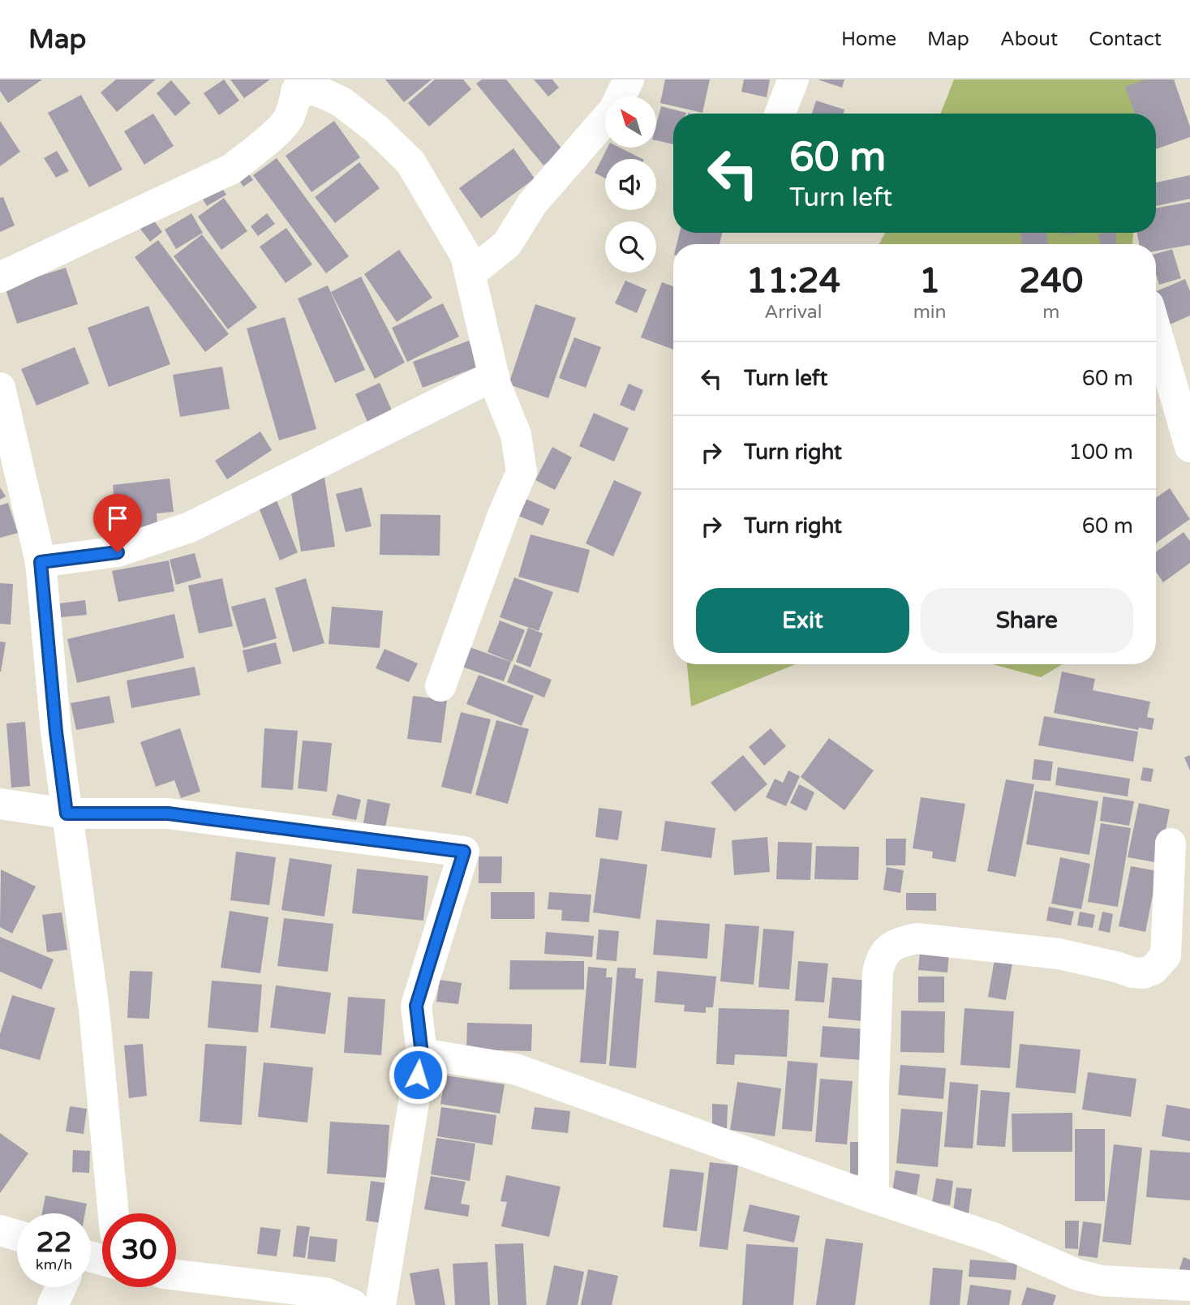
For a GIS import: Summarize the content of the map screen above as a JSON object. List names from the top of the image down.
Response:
{
  "north": "top left",
  "page": {
    "header": "Map",
    "nav": [
      "Home",
      "Map",
      "About",
      "Contact"
    ],
    "turn": ["60 m", "Turn left"],
    "eta": [
      "11:24",
      "Arrival",
      "1",
      "min",
      "240",
      "m"
    ],
    "list": [
      {
        "name": "Turn left",
        "value": "60 m"
      },
      {
        "name": "Turn right",
        "value": "100 m"
      },
      {
        "name": "Turn right",
        "value": "60 m"
      }
    ],
    "buttons": ["Exit", "Share"],
    "speed": "22 km/h",
    "limit": "30"
  }
}
